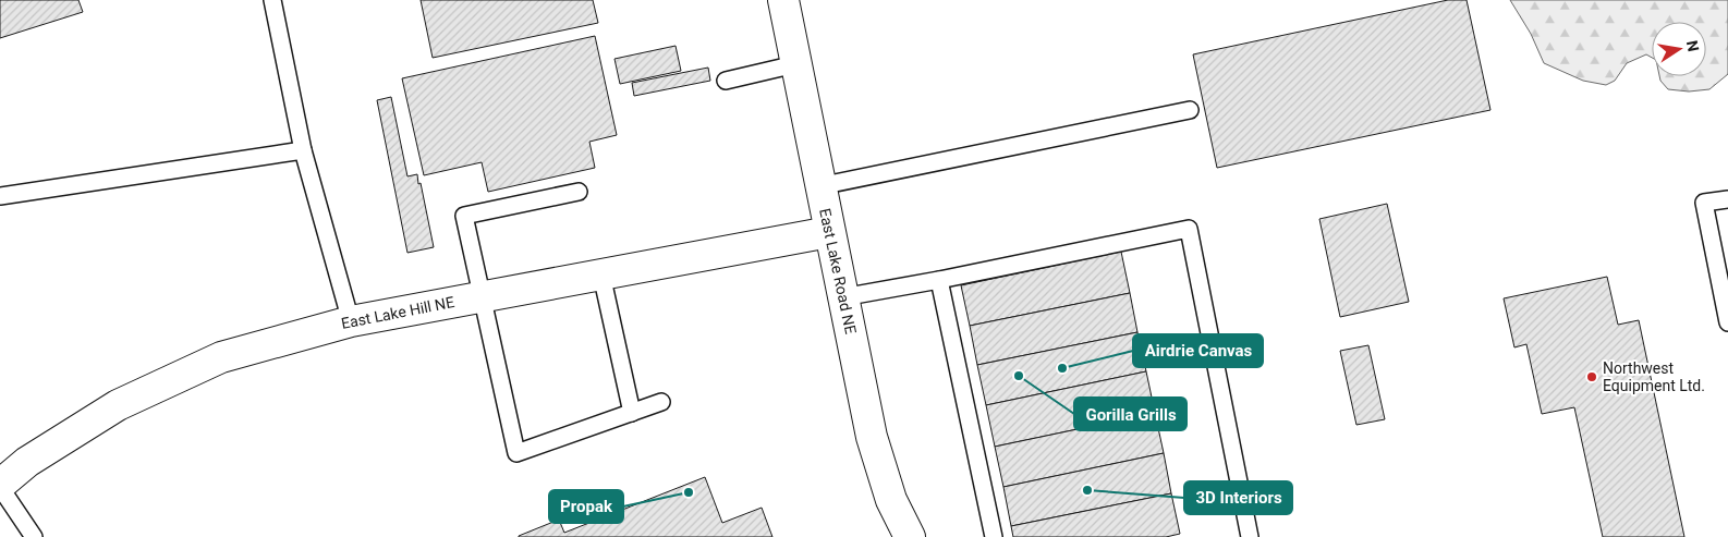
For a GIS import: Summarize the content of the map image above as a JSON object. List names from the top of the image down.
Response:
{
  "streets": {
    "street": ["East Lake Road NE", "East Lake Hill NE"]
  },
  "crossings": [
    ["East Lake Road NE", "East Lake Hill NE"]
  ],
  "places": [
    "Airdrie Canvas",
    "Gorilla Grills",
    "Northwest Equipment Ltd.",
    "3D Interiors",
    "Propak"
  ],
  "north": "right"
}
